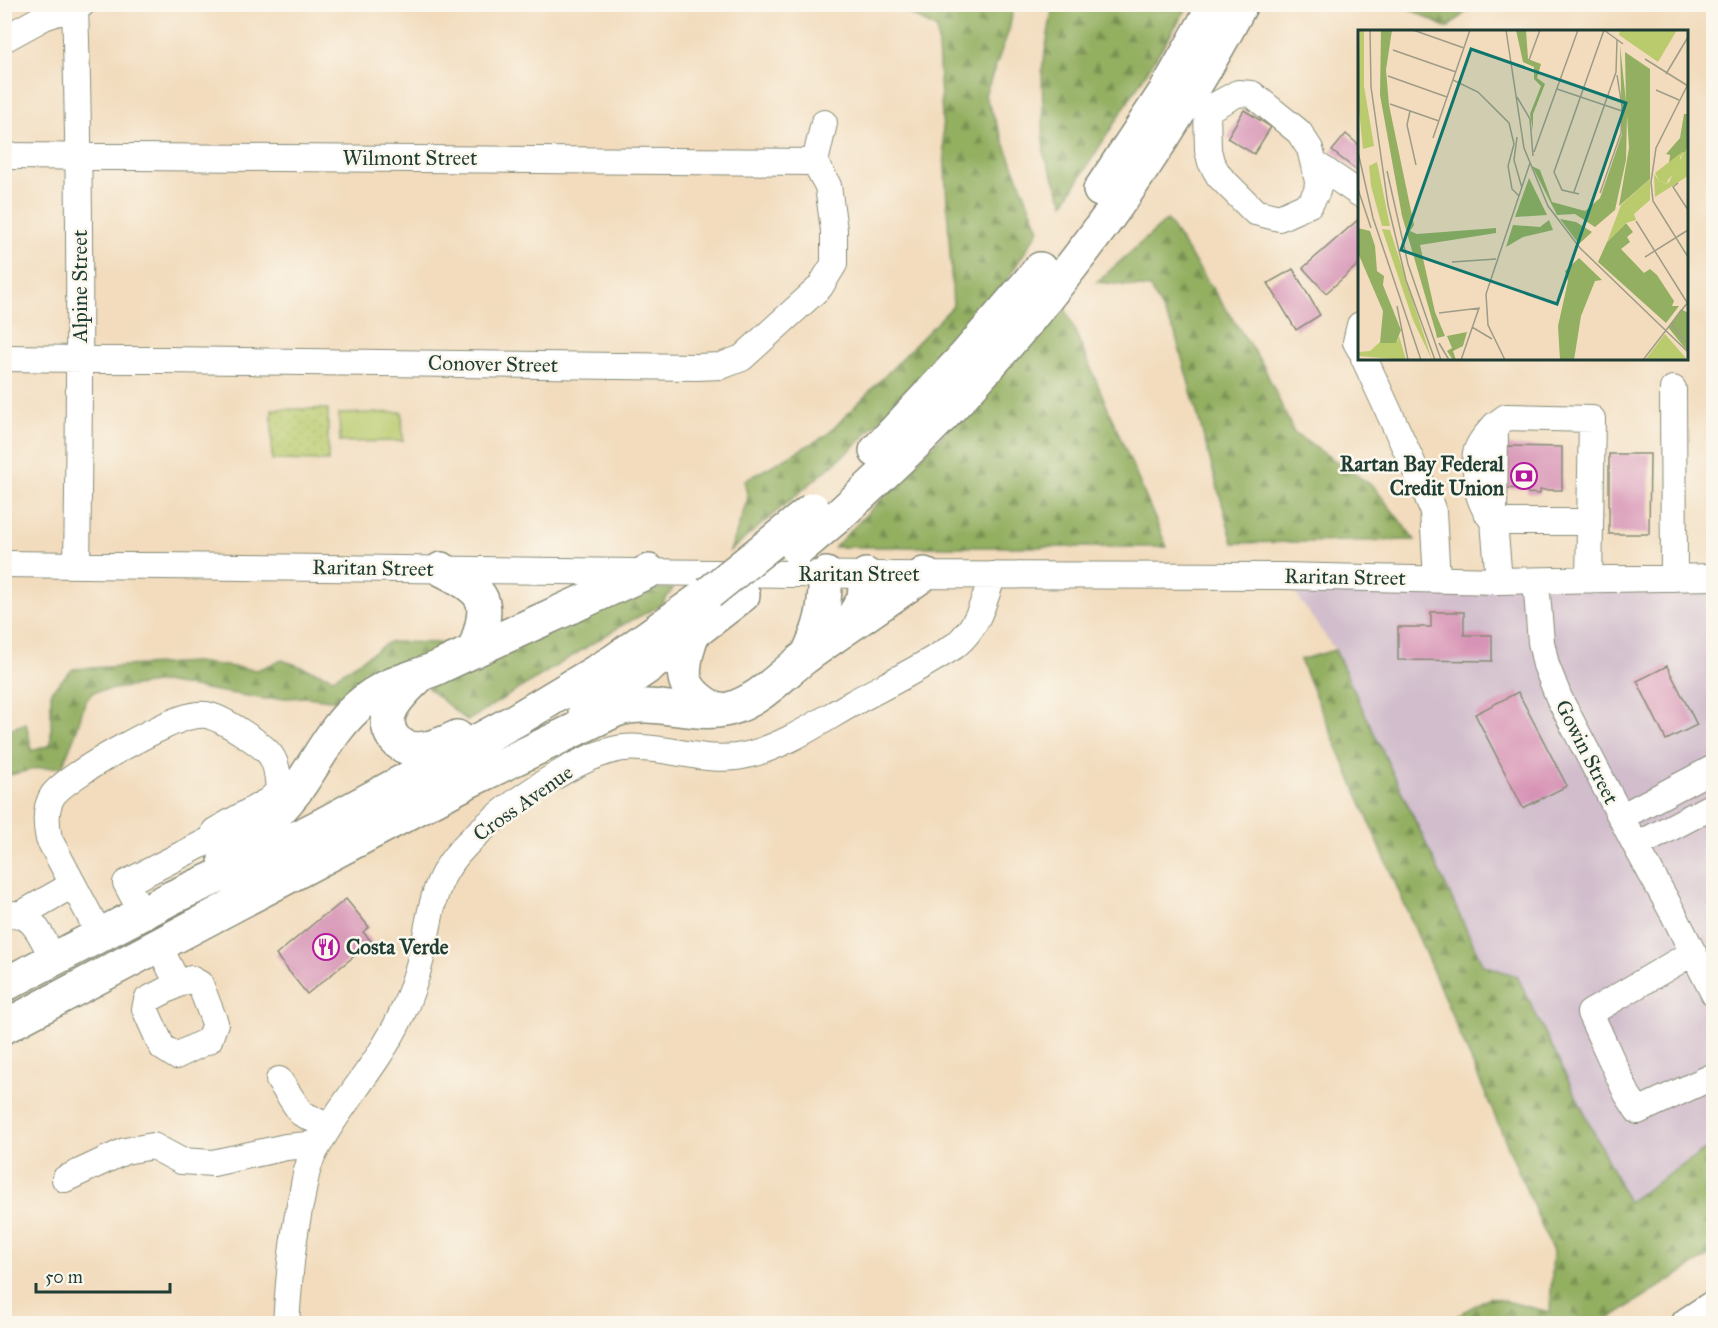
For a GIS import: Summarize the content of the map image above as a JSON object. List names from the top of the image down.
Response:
{
  "streets": {
    "street": [
      "Wilmont Street",
      "Alpine Street",
      "Conover Street",
      "Raritan Street",
      "Gowin Street",
      "Cross Avenue"
    ]
  },
  "crossings": [
    ["Wilmont Street", "Alpine Street"],
    ["Wilmont Street", "Conover Street"],
    ["Alpine Street", "Conover Street"],
    ["Alpine Street", "Raritan Street"],
    ["Raritan Street", "Gowin Street"],
    ["Raritan Street", "Cross Avenue"]
  ],
  "places": {
    "bank": ["Rartan Bay Federal Credit Union"],
    "restaurant": ["Costa Verde"]
  },
  "scale_bar": "50 m"
}
